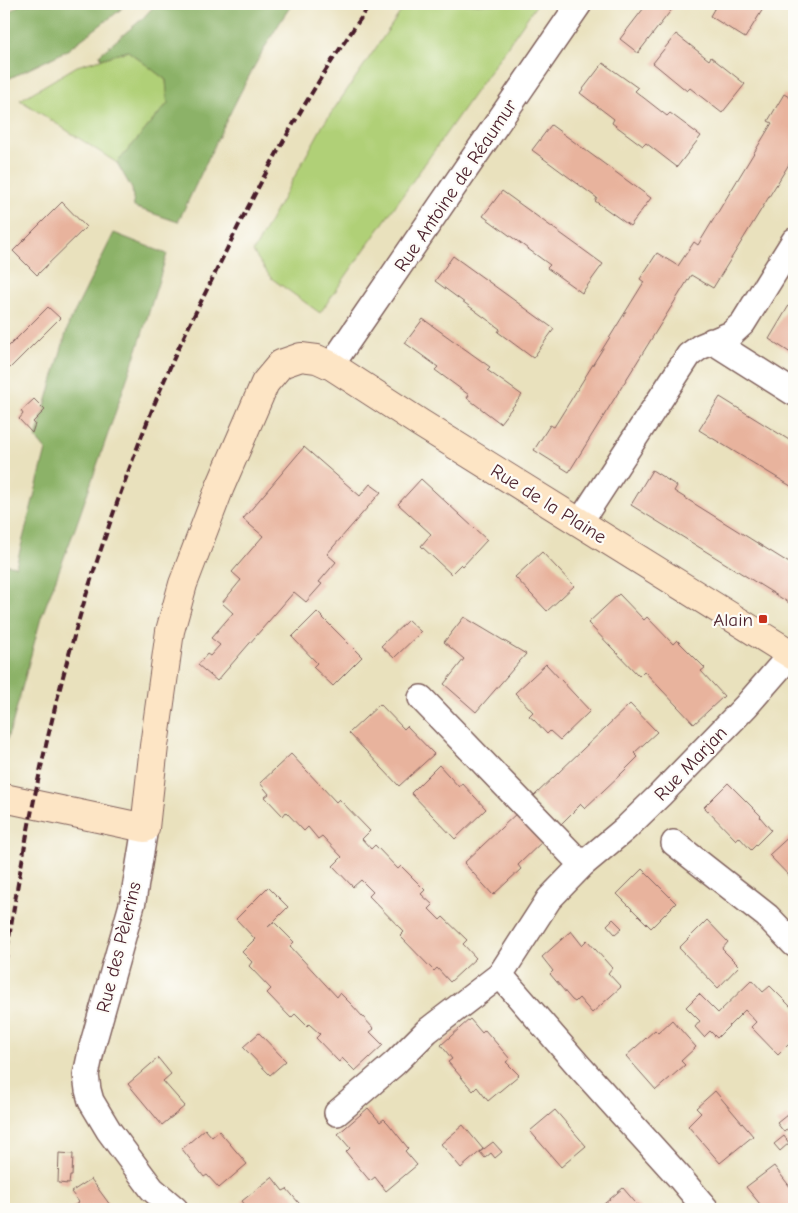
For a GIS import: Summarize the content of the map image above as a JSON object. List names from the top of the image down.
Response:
{
  "streets": {
    "street": [
      "Rue Antoine de Réaumur",
      "Rue de la Plaine",
      "Rue Marjan",
      "Rue des Pèlerins"
    ]
  },
  "crossings": [
    ["Rue Antoine de Réaumur", "Rue de la Plaine"],
    ["Rue de la Plaine", "Rue Marjan"],
    ["Rue de la Plaine", "Rue des Pèlerins"]
  ],
  "places": {
    "transit": ["Alain"]
  }
}
